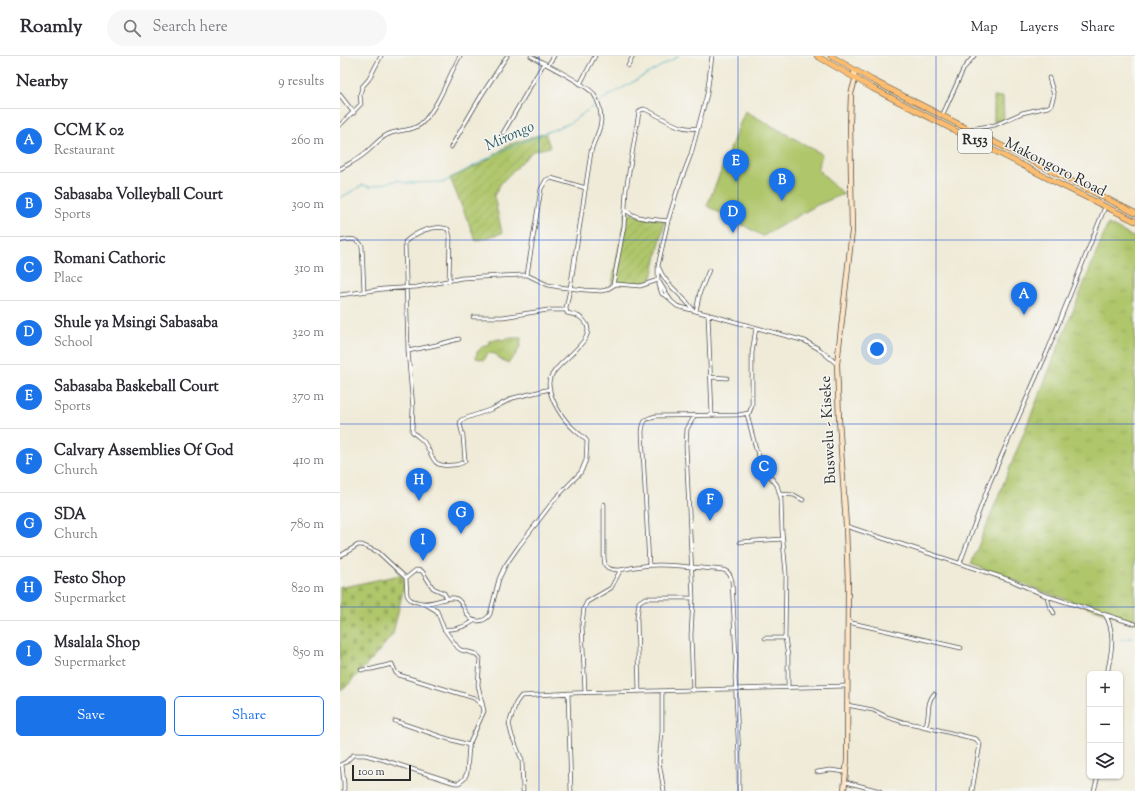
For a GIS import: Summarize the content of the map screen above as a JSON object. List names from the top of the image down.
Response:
{
  "streets": {
    "main road": ["R153", "Makongoro Road", "Buswelu - Kiseke"]
  },
  "crossings": [
    ["Makongoro Road", "Buswelu - Kiseke"]
  ],
  "water": ["Mirongo"],
  "scale_bar": "100 m",
  "page": {
    "header": "Roamly",
    "search": "Search here",
    "nav": ["Map", "Layers", "Share"],
    "heading": ["Nearby", "9 results"],
    "list": [
      {
        "mark": "A",
        "name": "CCM K 02",
        "note": "Restaurant",
        "value": "260 m"
      },
      {
        "mark": "B",
        "name": "Sabasaba Volleyball Court",
        "note": "Sports",
        "value": "300 m"
      },
      {
        "mark": "C",
        "name": "Romani Cathoric",
        "note": "Place",
        "value": "310 m"
      },
      {
        "mark": "D",
        "name": "Shule ya Msingi Sabasaba",
        "note": "School",
        "value": "320 m"
      },
      {
        "mark": "E",
        "name": "Sabasaba Baskeball Court",
        "note": "Sports",
        "value": "370 m"
      },
      {
        "mark": "F",
        "name": "Calvary Assemblies Of God",
        "note": "Church",
        "value": "410 m"
      },
      {
        "mark": "G",
        "name": "SDA",
        "note": "Church",
        "value": "780 m"
      },
      {
        "mark": "H",
        "name": "Festo Shop",
        "note": "Supermarket",
        "value": "820 m"
      },
      {
        "mark": "I",
        "name": "Msalala Shop",
        "note": "Supermarket",
        "value": "850 m"
      }
    ],
    "pins": [
      "E",
      "B",
      "D",
      "A",
      "C",
      "H",
      "F",
      "G",
      "I"
    ],
    "map_buttons": ["+", "−"],
    "buttons": ["Save", "Share"],
    "scale": "100 m"
  }
}
